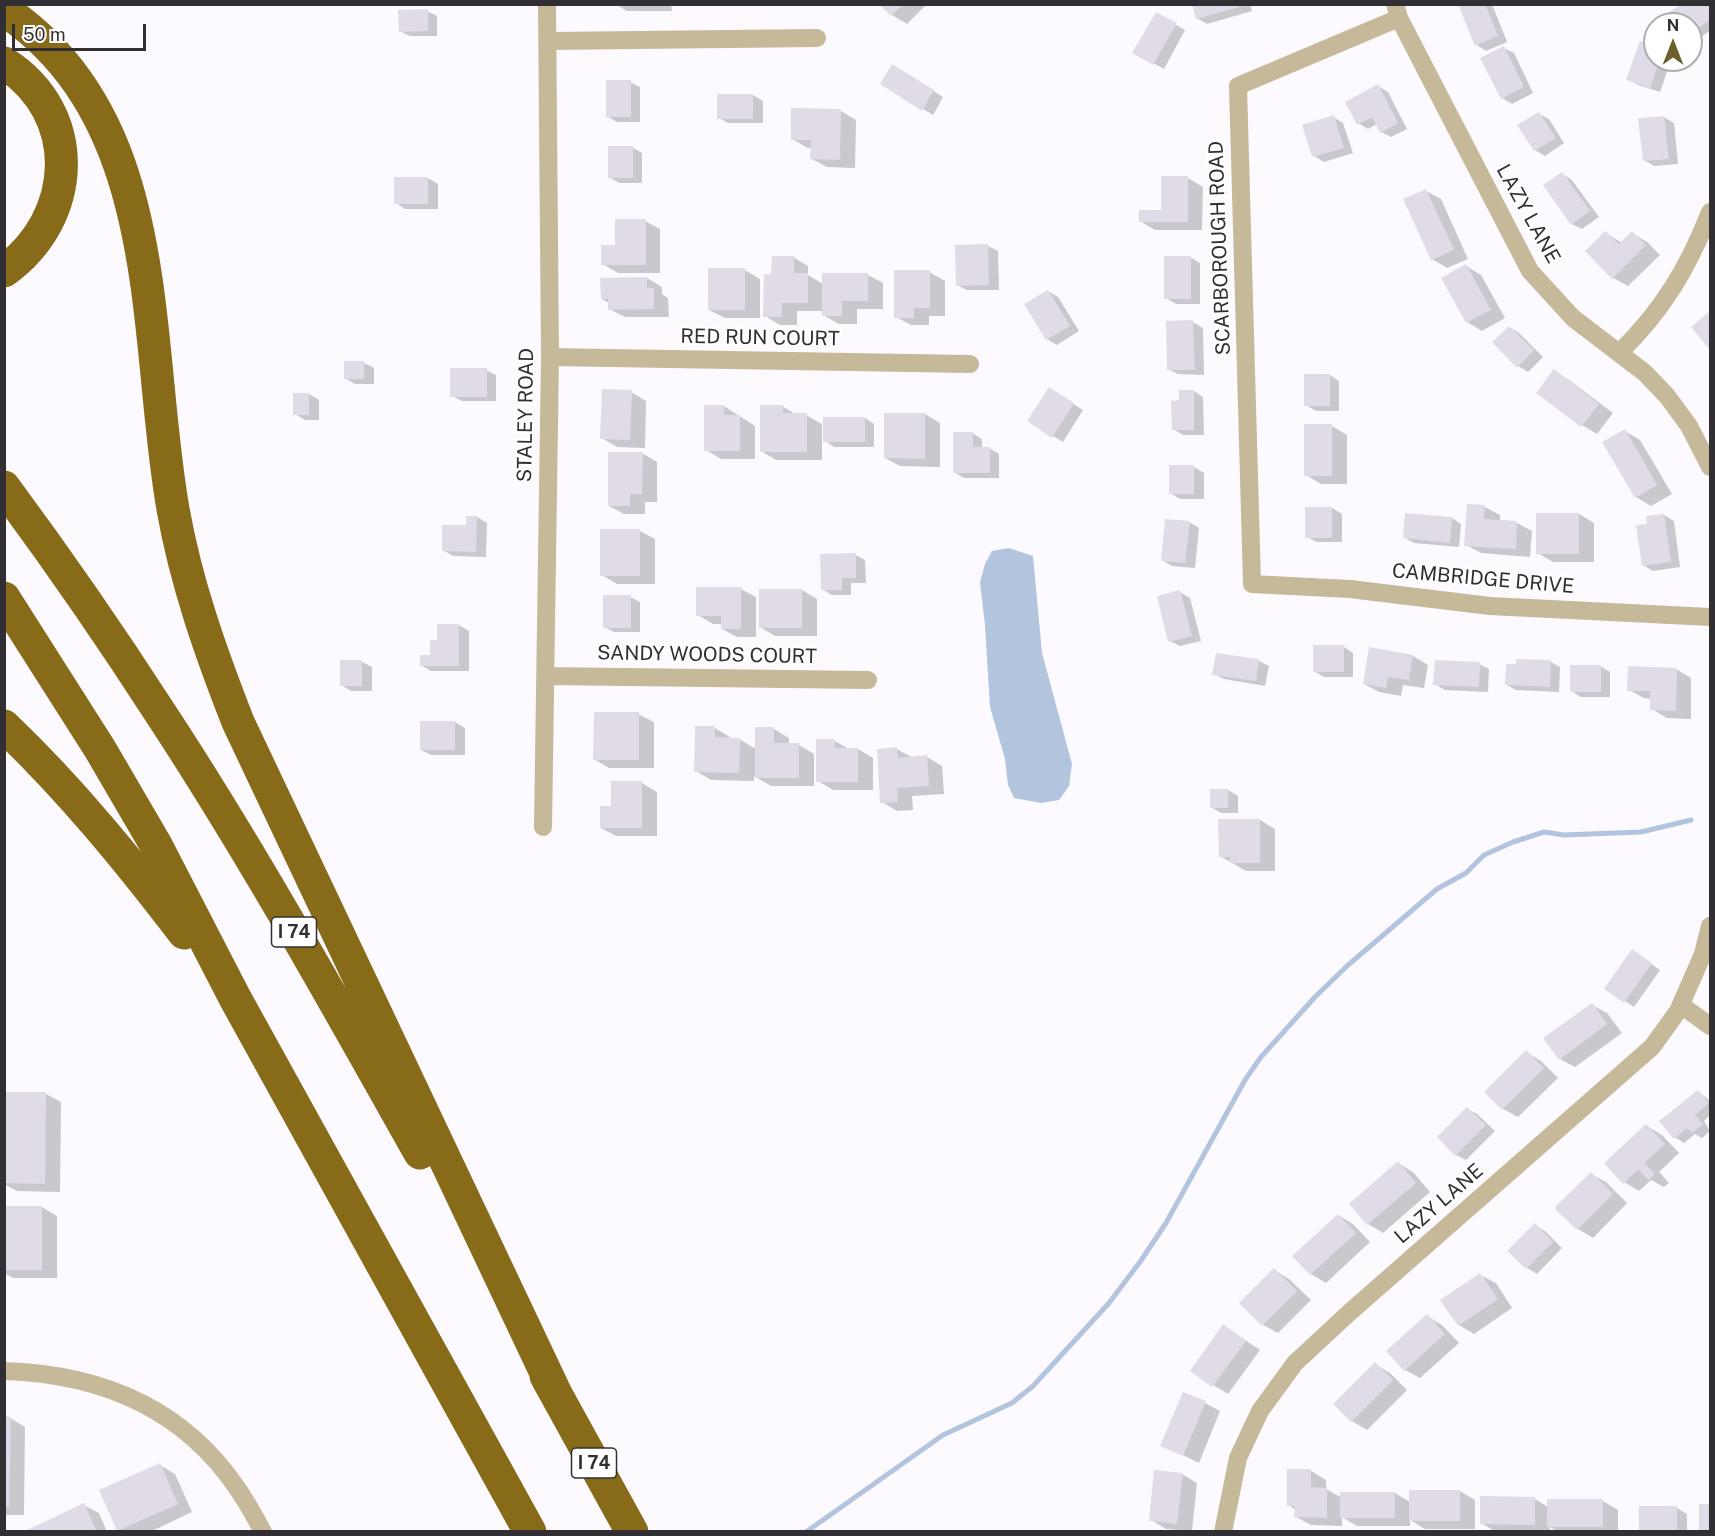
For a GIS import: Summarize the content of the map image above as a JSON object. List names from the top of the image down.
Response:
{
  "streets": {
    "highway": ["I 74"],
    "street": [
      "LAZY LANE",
      "SCARBOROUGH ROAD",
      "RED RUN COURT",
      "STALEY ROAD",
      "CAMBRIDGE DRIVE",
      "SANDY WOODS COURT"
    ]
  },
  "crossings": [
    ["LAZY LANE", "SCARBOROUGH ROAD"],
    ["SCARBOROUGH ROAD", "CAMBRIDGE DRIVE"],
    ["RED RUN COURT", "STALEY ROAD"],
    ["STALEY ROAD", "SANDY WOODS COURT"]
  ],
  "scale_bar": "50 m",
  "north": "top"
}
